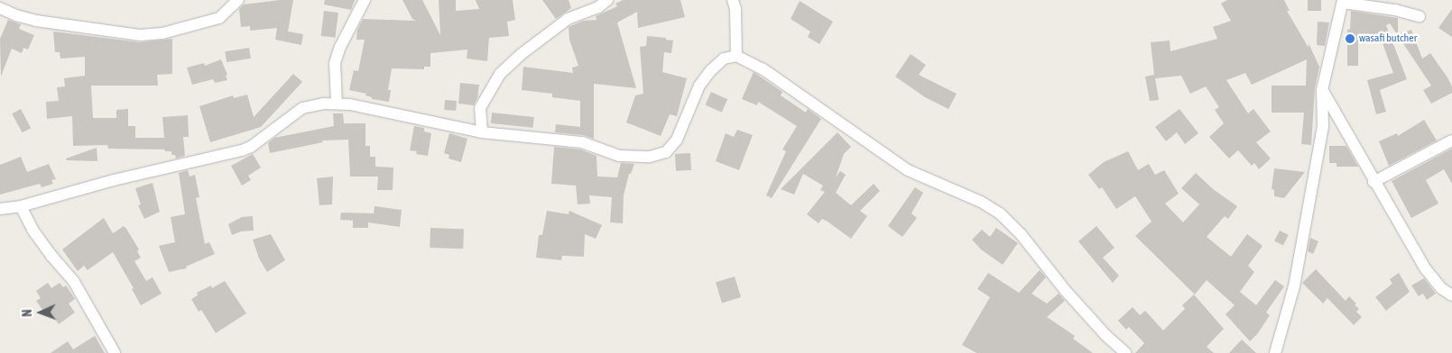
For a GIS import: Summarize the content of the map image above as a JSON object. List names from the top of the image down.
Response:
{
  "places": ["wasafi butcher"],
  "north": "left"
}
